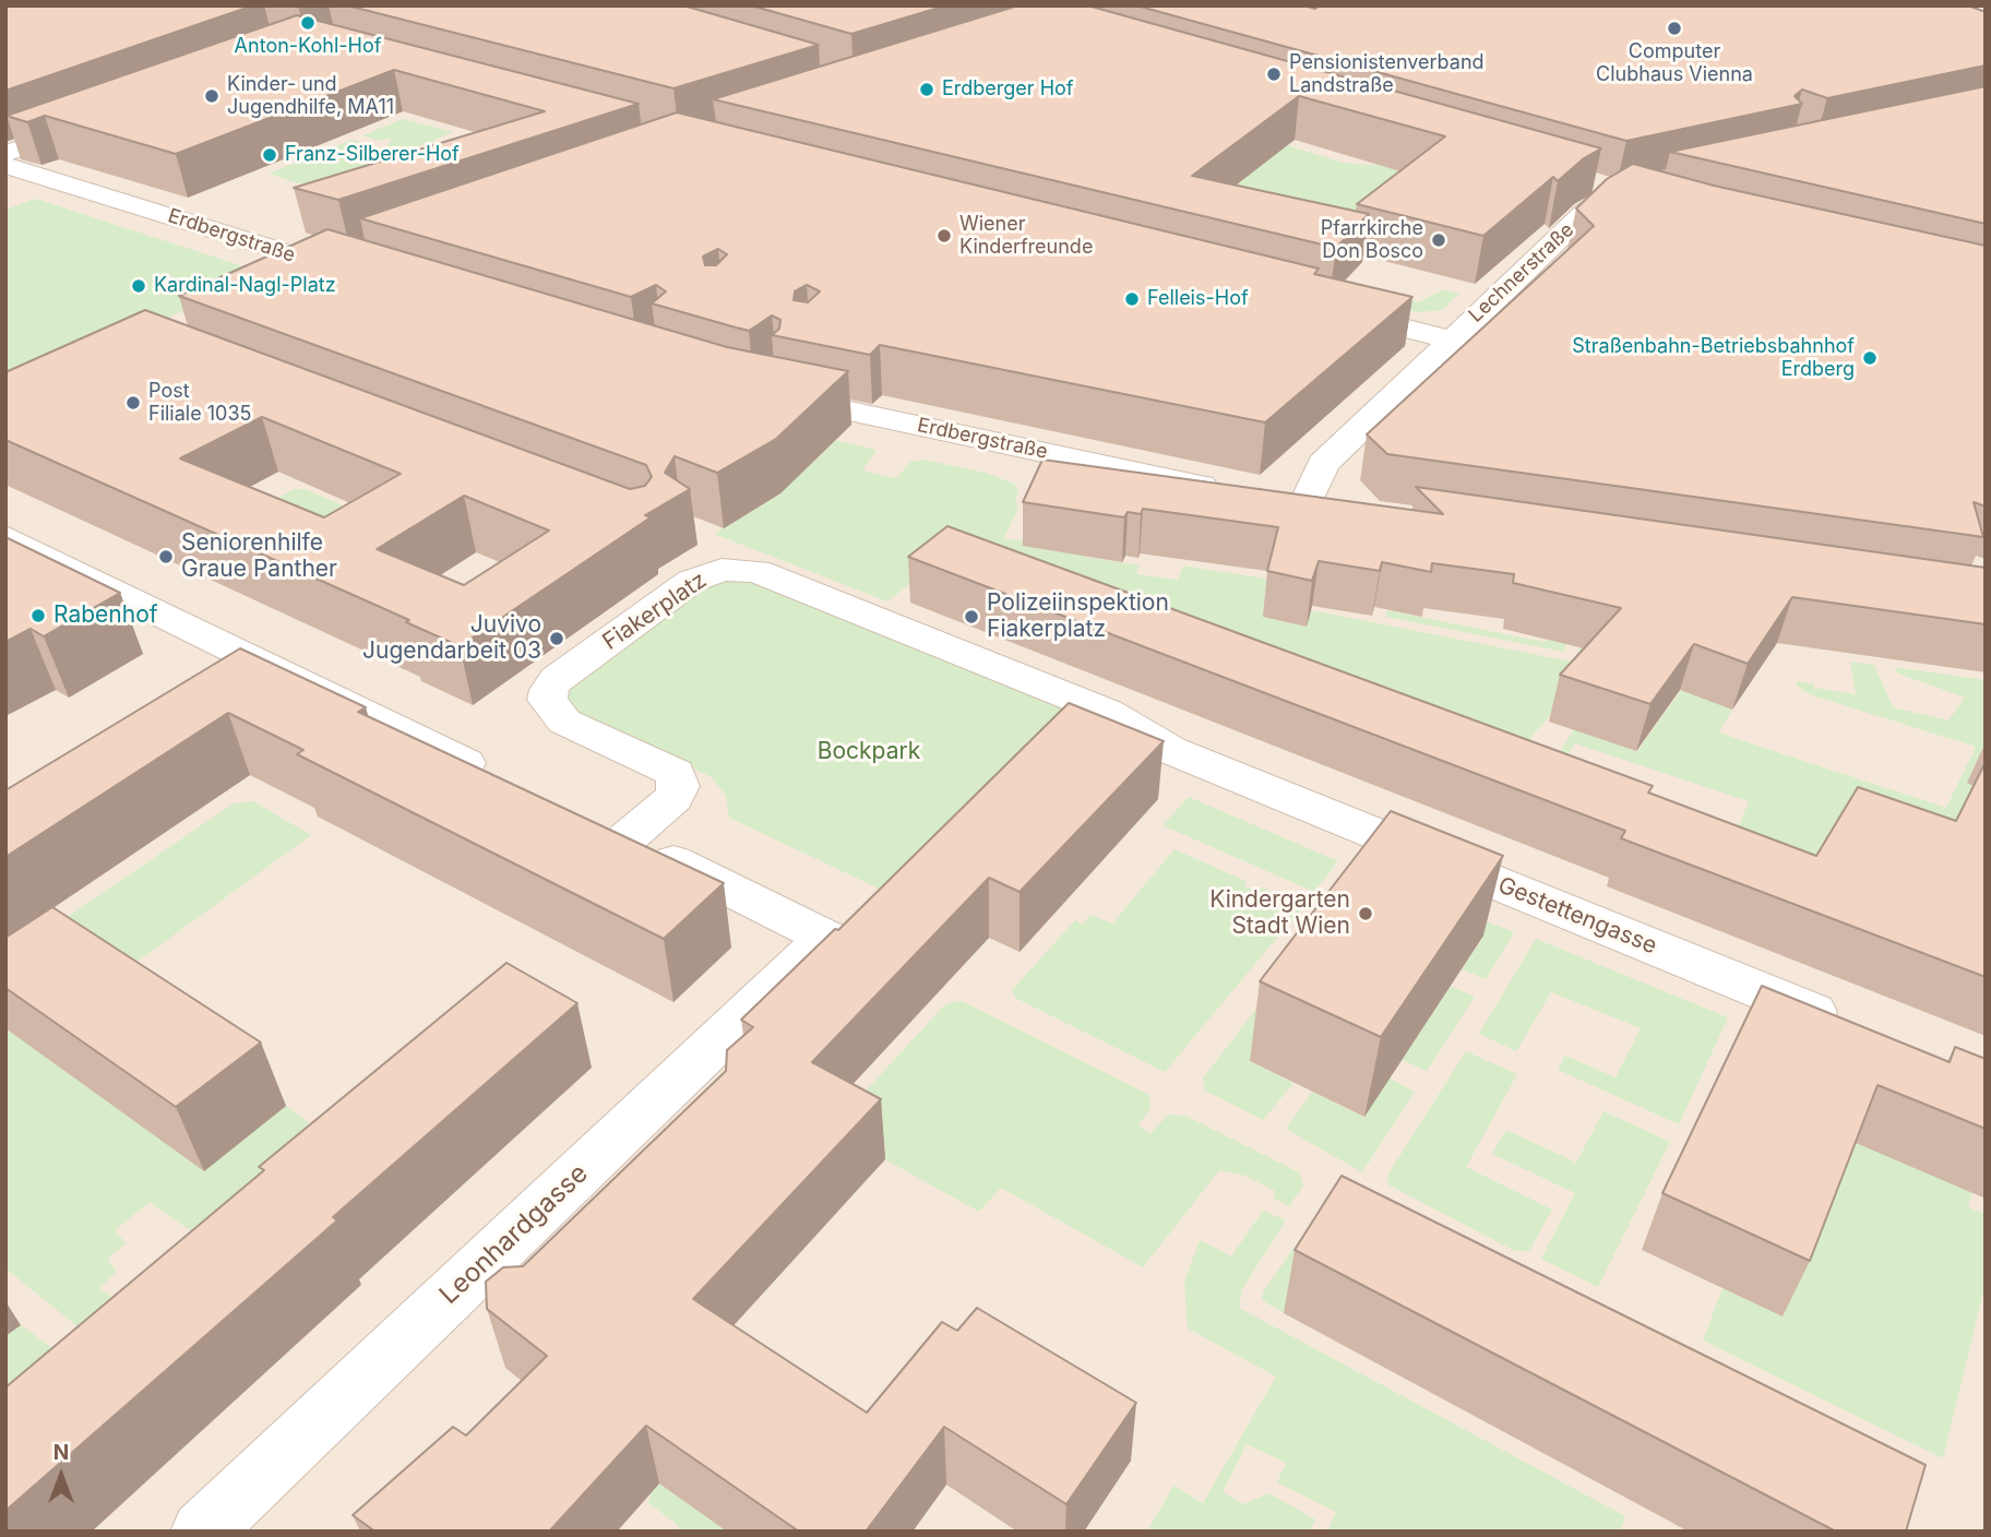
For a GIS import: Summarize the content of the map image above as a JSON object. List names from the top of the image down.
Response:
{
  "streets": {
    "street": [
      "Erdbergstraße",
      "Lechnerstraße",
      "Fiakerplatz",
      "Gestettengasse",
      "Leonhardgasse"
    ]
  },
  "crossings": [
    ["Fiakerplatz", "Gestettengasse"],
    ["Fiakerplatz", "Leonhardgasse"]
  ],
  "parks": ["Bockpark"],
  "places": [
    "Anton-Kohl-Hof",
    "Computer Clubhaus Vienna",
    "Pensionistenverband Landstraße",
    "Erdberger Hof",
    "Kinder- und Jugendhilfe, MA11",
    "Franz-Silberer-Hof",
    "Wiener Kinderfreunde",
    "Pfarrkirche Don Bosco",
    "Kardinal-Nagl-Platz",
    "Felleis-Hof",
    "Straßenbahn-Betriebsbahnhof Erdberg",
    "Post Filiale 1035",
    "Seniorenhilfe Graue Panther",
    "Rabenhof",
    "Polizeiinspektion Fiakerplatz",
    "Juvivo Jugendarbeit 03",
    "Kindergarten Stadt Wien"
  ],
  "north": "top"
}
